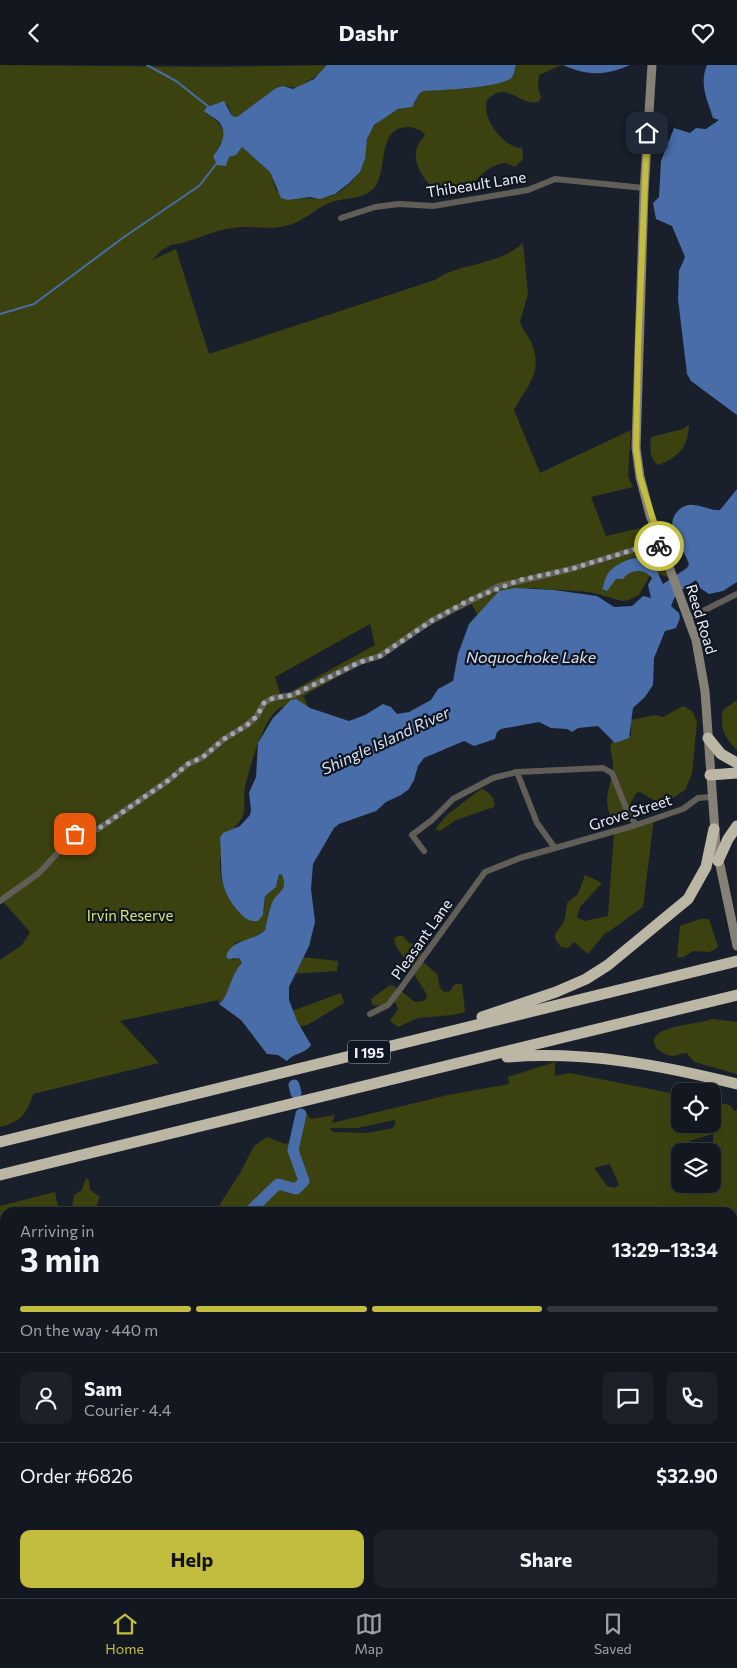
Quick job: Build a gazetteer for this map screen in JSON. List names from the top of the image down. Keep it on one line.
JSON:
{"streets":{"highway":["I 195"],"street":["Thibeault Lane","Reed Road","Grove Street","Pleasant Lane"]},"crossings":[["Thibeault Lane","Reed Road"],["Reed Road","Grove Street"],["Grove Street","Pleasant Lane"]],"water":["Noquochoke Lake","Shingle Island River"],"parks":["Irvin Reserve"],"page":{"header":"Dashr","heading":["3 min","Arriving in","13:29–13:34"],"panel":["Sam","Courier · 4.4","Order #6826","$32.90"],"bar":"On the way · 440 m","buttons":["Help","Share"],"tabs":["Home","Map","Saved"]}}
